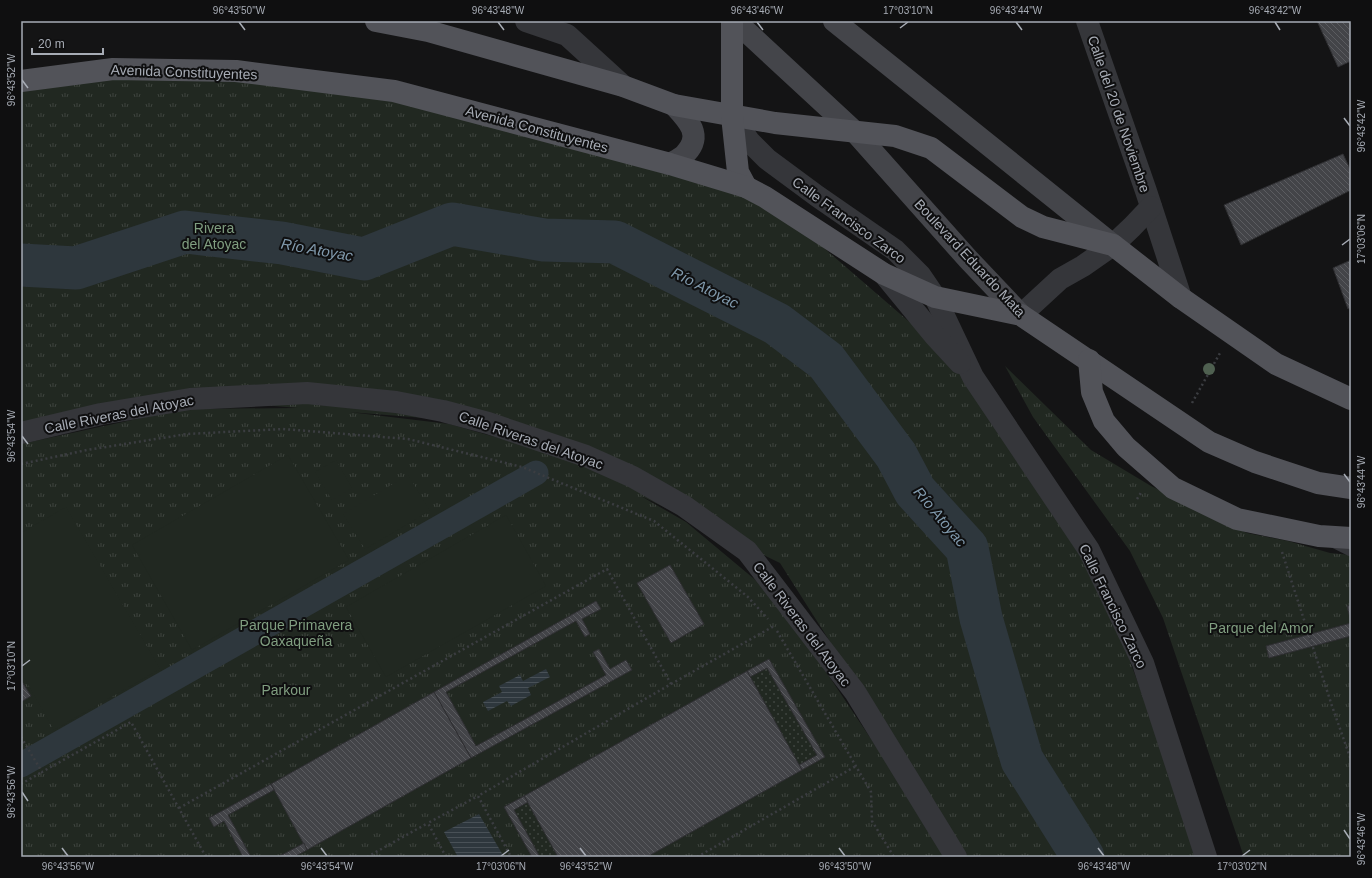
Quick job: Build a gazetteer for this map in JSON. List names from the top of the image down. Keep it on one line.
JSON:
{"streets":{"main road":["Avenida Constituyentes","Boulevard Eduardo Mata"],"street":["Calle del 20 de Noviembre","Calle Francisco Zarco","Calle Riveras del Atoyac"]},"crossings":[["Avenida Constituyentes","Calle del 20 de Noviembre"],["Avenida Constituyentes","Calle Francisco Zarco"],["Avenida Constituyentes","Boulevard Eduardo Mata"],["Calle del 20 de Noviembre","Boulevard Eduardo Mata"]],"water":["Río Atoyac"],"parks":["Rivera del Atoyac","Parque Primavera Oaxaqueña","Parque del Amor","Parkour"],"scale_bar":"20 m","coordinates":["96°43'50\"W","96°43'48\"W","96°43'46\"W","17°03'10\"N","96°43'44\"W","96°43'42\"W","96°43'52\"W","17°03'06\"N","96°43'54\"W","96°43'56\"W","17°03'02\"N"]}
